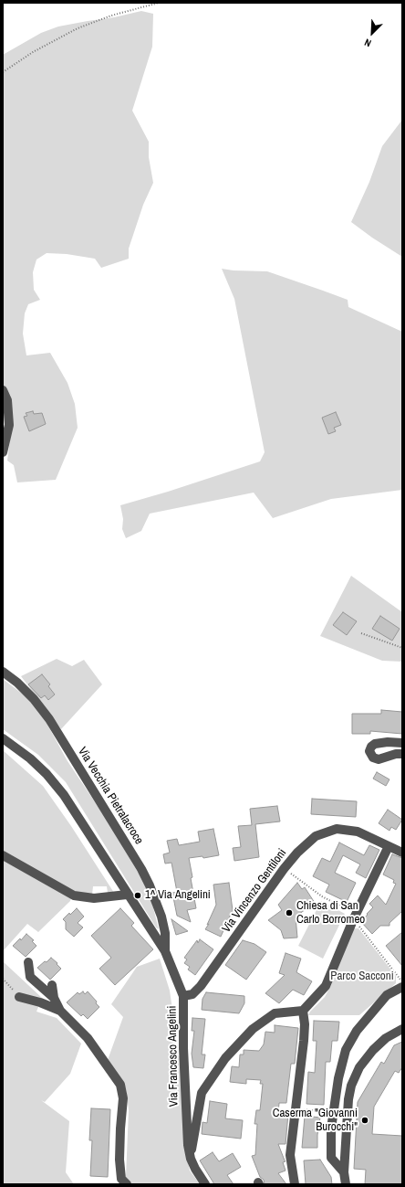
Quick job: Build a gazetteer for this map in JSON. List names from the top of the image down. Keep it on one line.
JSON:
{"streets":{"street":["Via Vecchia Pietralacroce","Via Vincenzo Gentiloni","Via Francesco Angelini"]},"crossings":[["Via Vecchia Pietralacroce","Via Francesco Angelini"],["Via Vincenzo Gentiloni","Via Francesco Angelini"]],"parks":["Parco Sacconi"],"places":["1^ Via Angelini","Chiesa di San Carlo Borromeo","Caserma \"Giovanni Burocchi\""],"north":"bottom left"}
